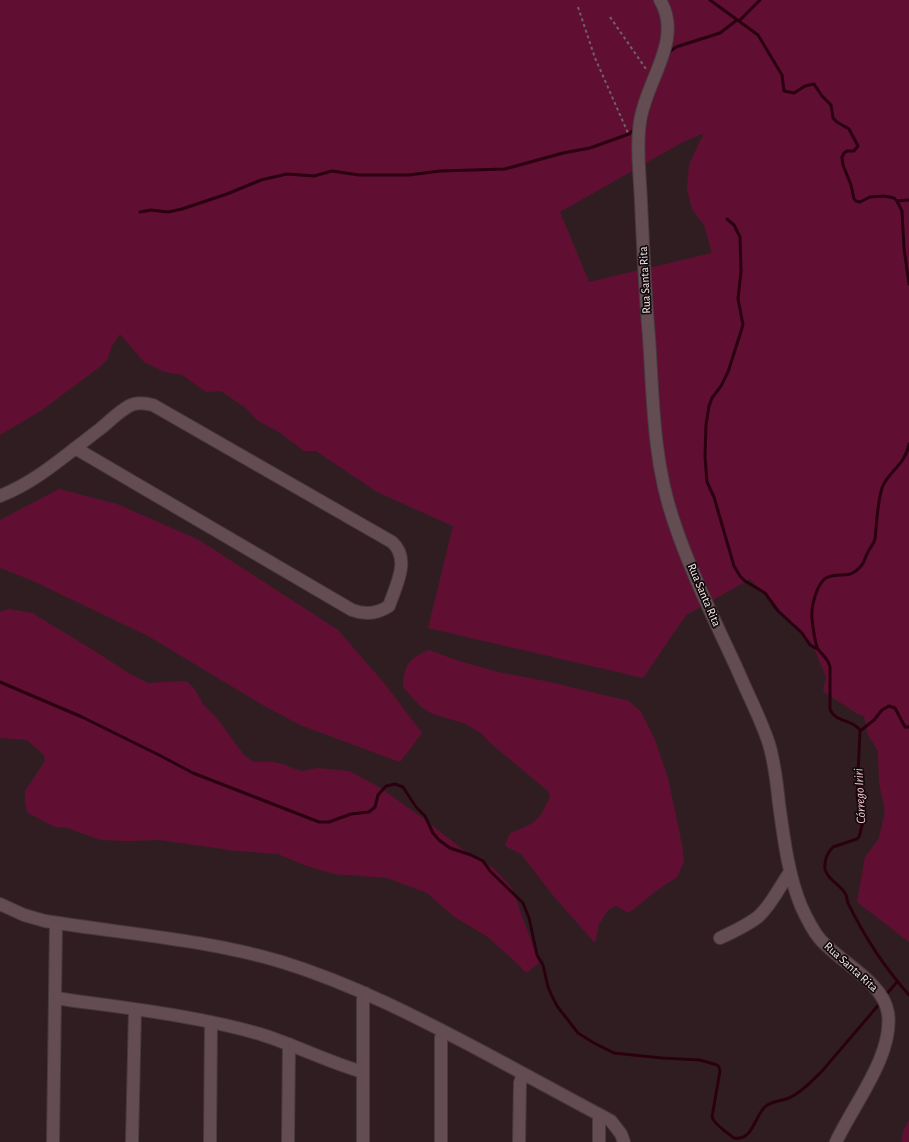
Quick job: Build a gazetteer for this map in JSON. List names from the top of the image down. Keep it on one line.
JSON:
{"streets":{"street":["Rua Santa Rita"]},"water":["Córrego Iriri"]}
